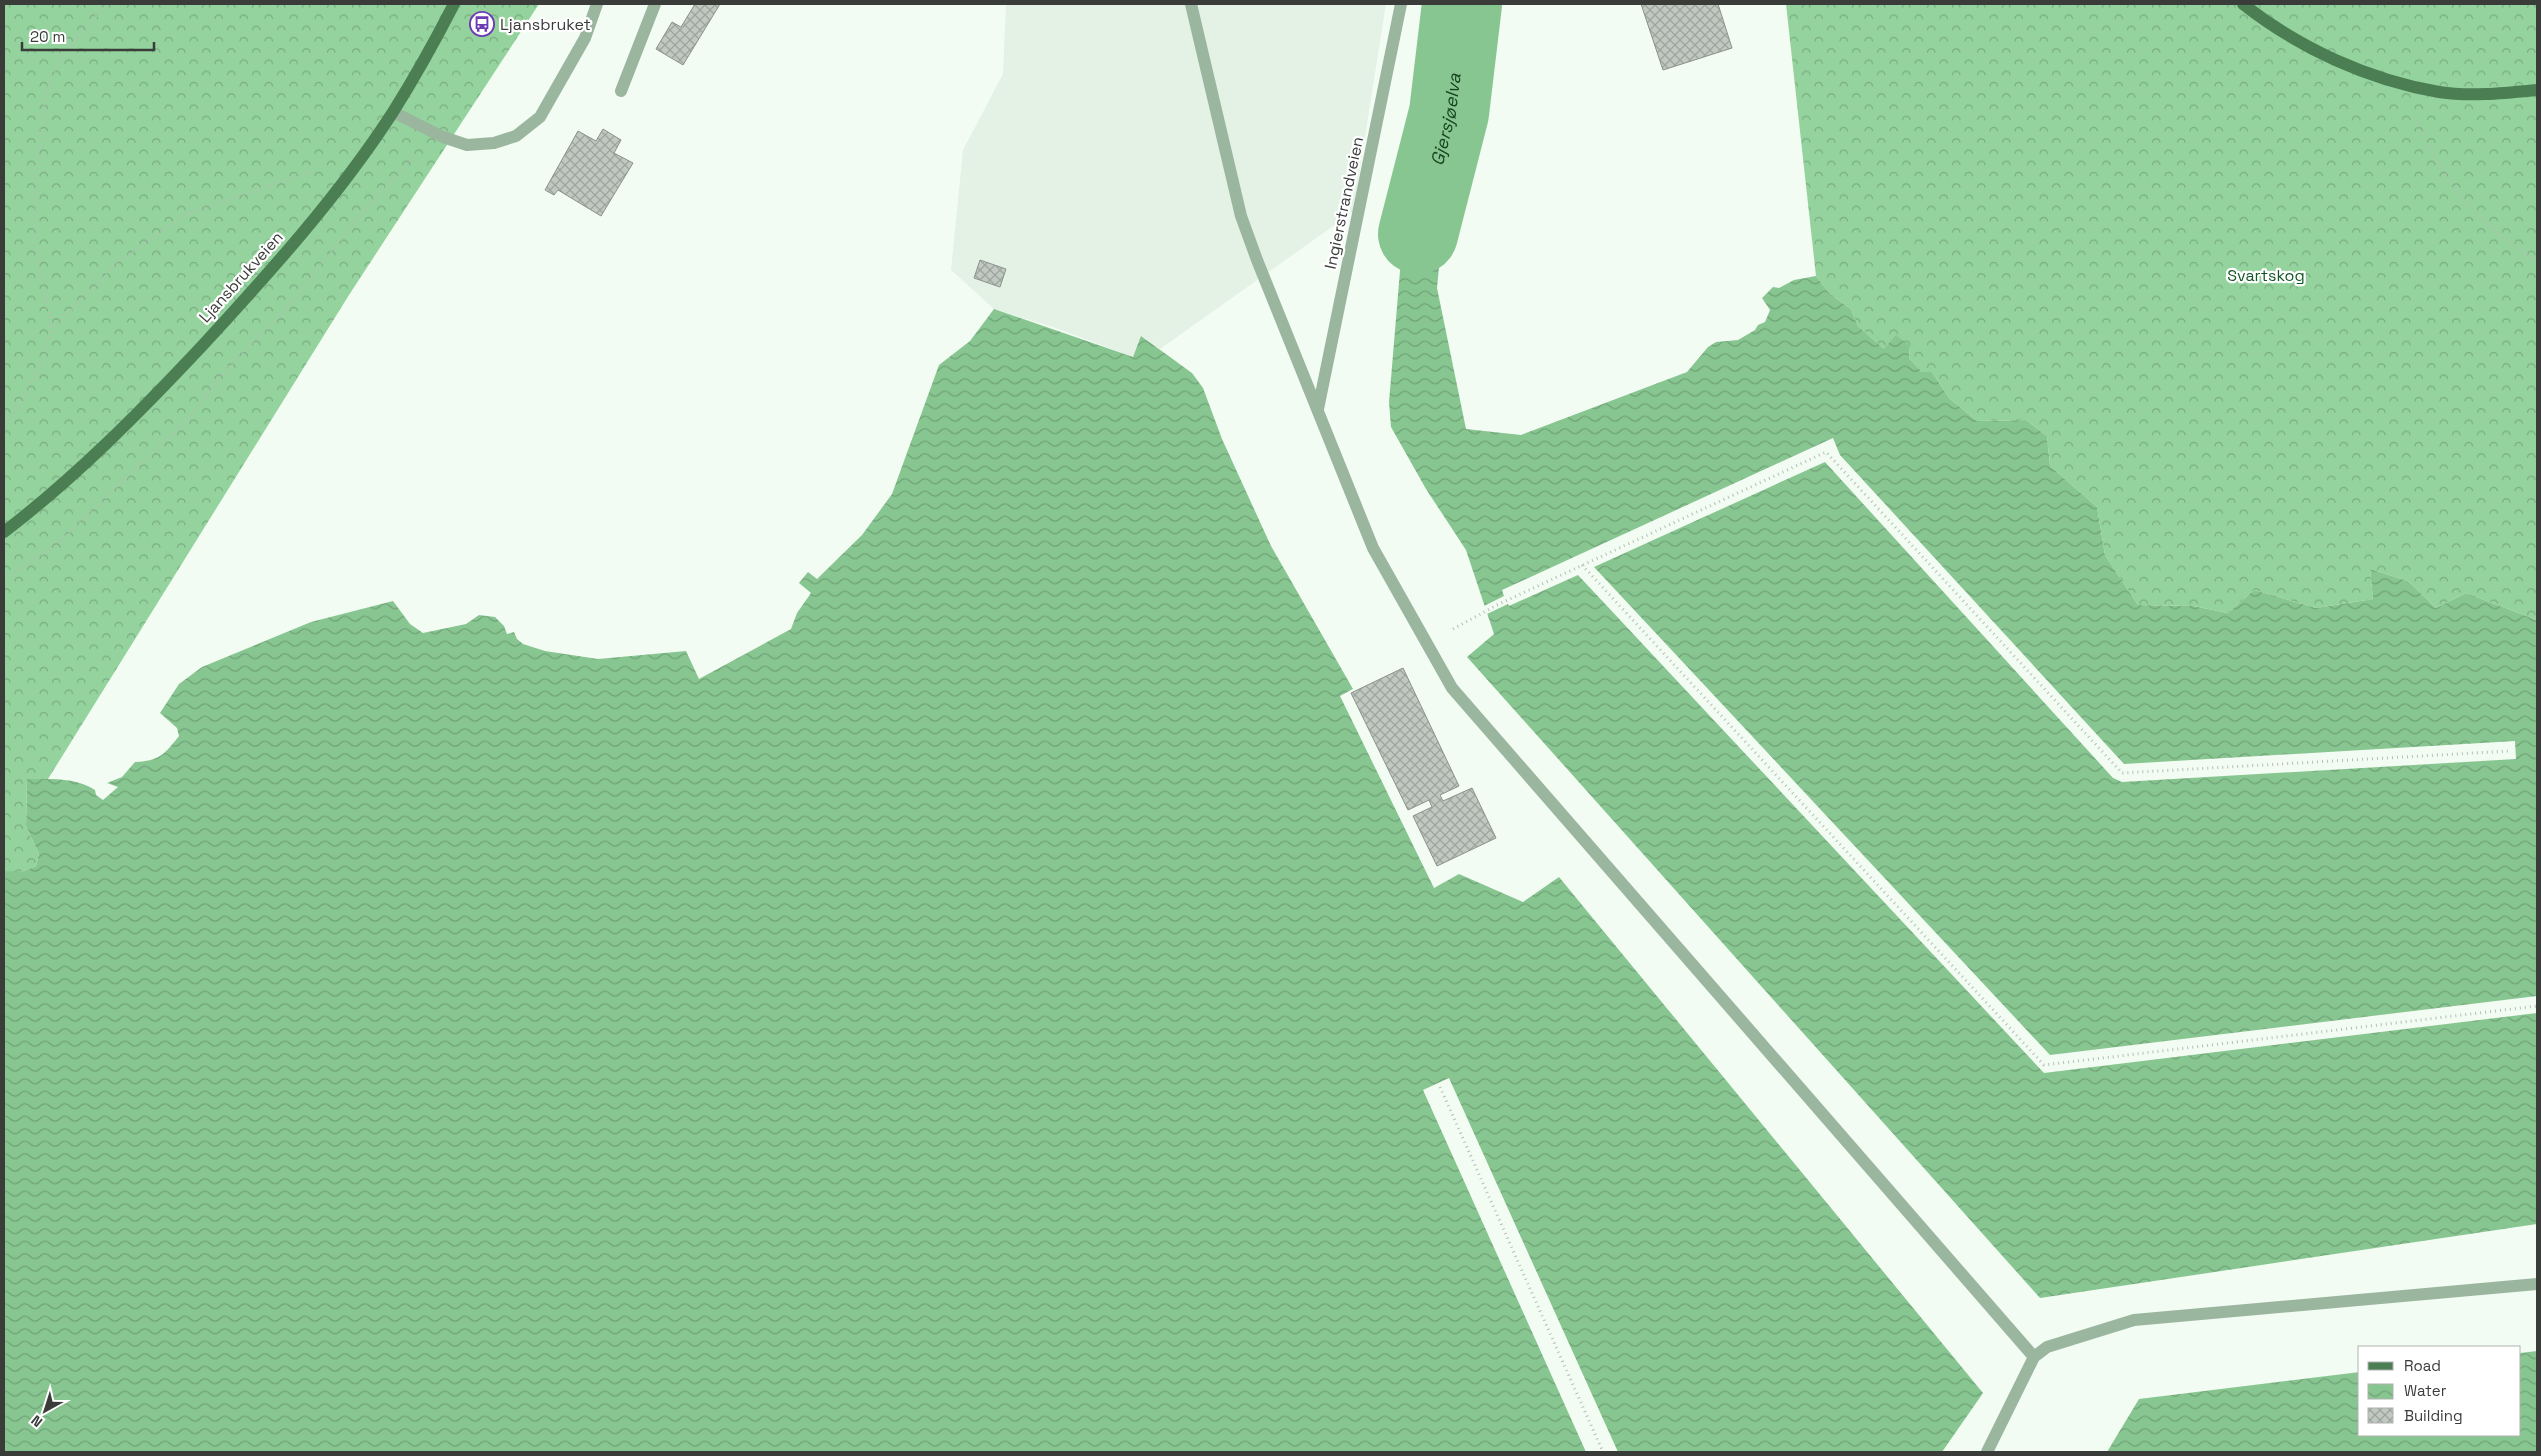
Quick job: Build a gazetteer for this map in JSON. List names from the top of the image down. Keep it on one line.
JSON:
{"streets":{"main road":["Ljansbrukveien"],"street":["Ingierstrandveien"]},"water":["Gjersjøelva"],"parks":["Svartskog"],"places":{"bus stop":["Ljansbruket"]},"legend":["Road","Water","Building"],"scale_bar":"20 m","north":"bottom left"}
